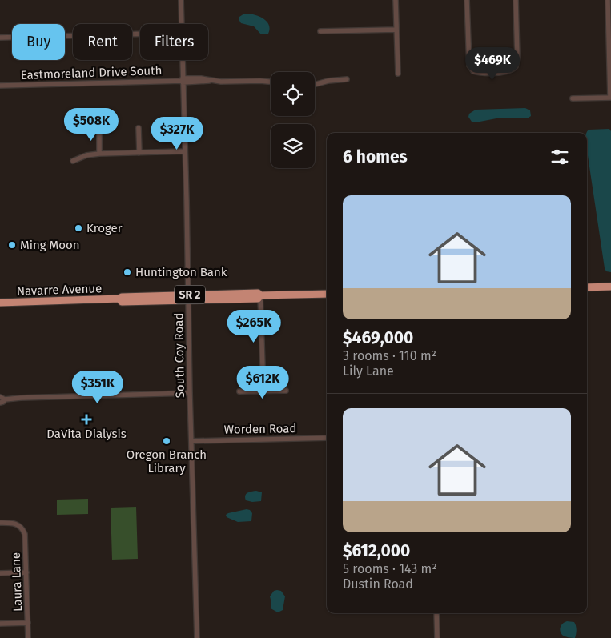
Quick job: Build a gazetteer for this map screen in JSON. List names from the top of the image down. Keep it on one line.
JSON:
{"streets":{"highway":["Navarre Avenue","SR 2"],"street":["Eastmoreland Drive South","South Coy Road","Worden Road","Laura Lane"]},"crossings":[["Eastmoreland Drive South","South Coy Road"],["Navarre Avenue","South Coy Road"],["South Coy Road","Worden Road"]],"places":{"other":["Kroger","Ming Moon","Huntington Bank","Oregon Branch Library"],"health":["DaVita Dialysis"]},"page":{"chip":["Buy","Rent","Filters"],"price":["$469K","$508K","$327K","$265K","$612K","$351K"],"heading":"6 homes","list":[{"name":"$469,000","note":"3 rooms · 110 m² · Lily Lane"},{"name":"$612,000","note":"5 rooms · 143 m² · Dustin Road"}]}}
